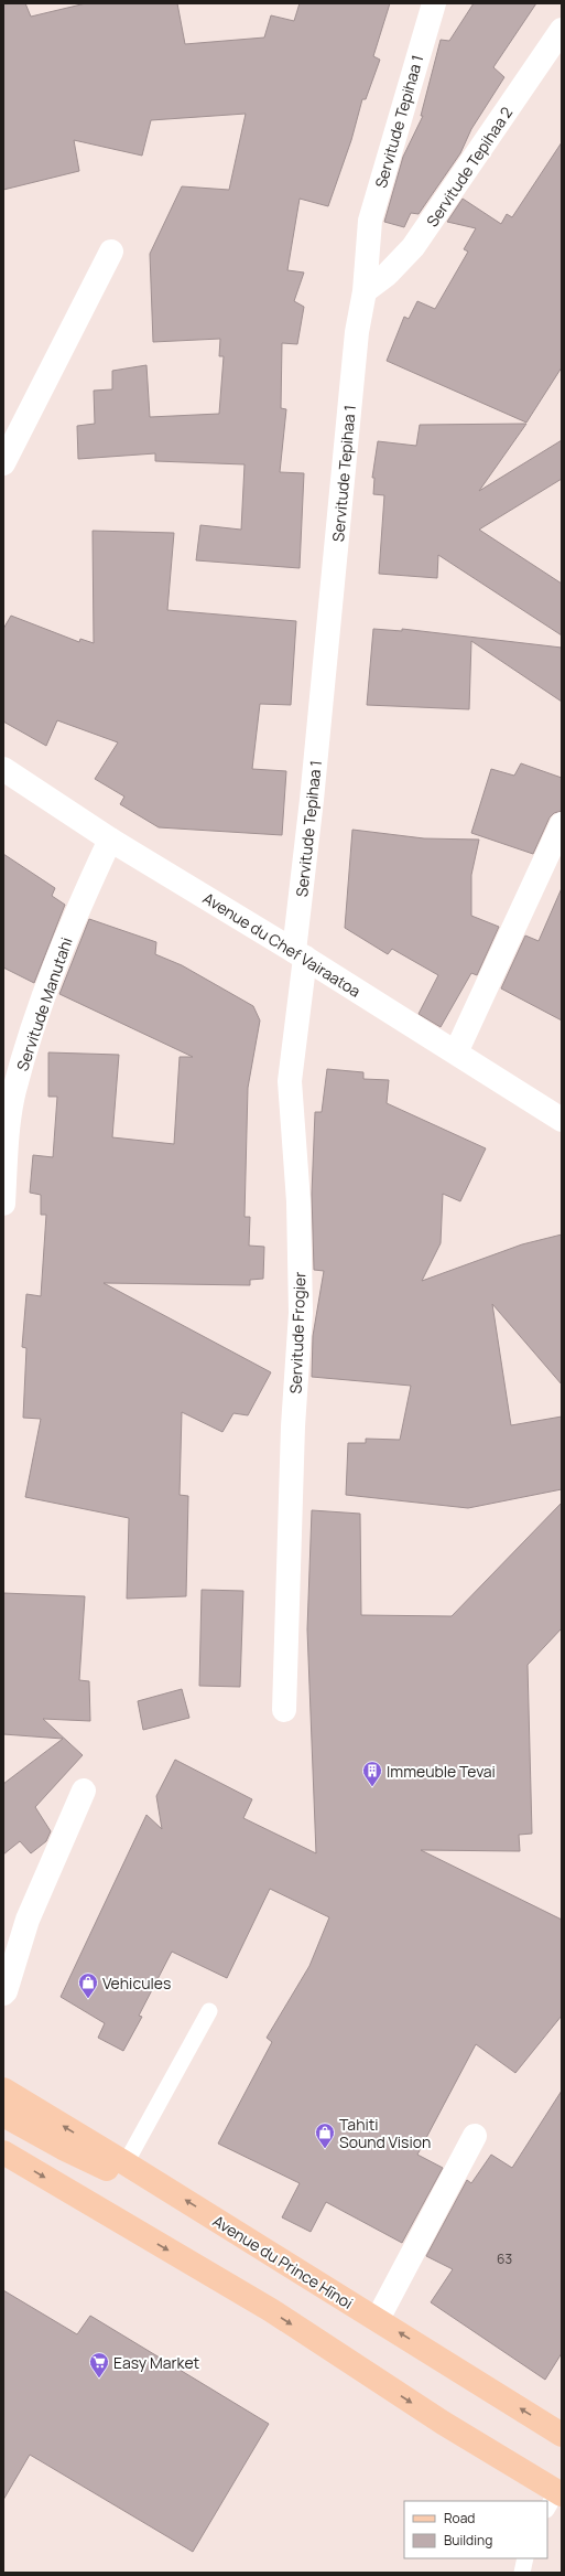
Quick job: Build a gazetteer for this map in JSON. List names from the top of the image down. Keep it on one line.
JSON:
{"streets":{"main road":["Avenue du Prince Hīnoi"],"street":["Servitude Tepihaa 1","Servitude Tepihaa 2","Avenue du Chef Vairaatoa","Servitude Manutahi","Servitude Frogier"]},"crossings":[["Servitude Tepihaa 1","Servitude Tepihaa 2"],["Servitude Tepihaa 1","Avenue du Chef Vairaatoa"],["Servitude Tepihaa 1","Servitude Frogier"],["Avenue du Chef Vairaatoa","Servitude Manutahi"],["Avenue du Chef Vairaatoa","Servitude Frogier"]],"places":{"building":["Immeuble Tevai"],"shop":["Vehicules","Tahiti Sound Vision"],"supermarket":["Easy Market"]},"house_numbers":["63"],"legend":["Road","Building"]}
